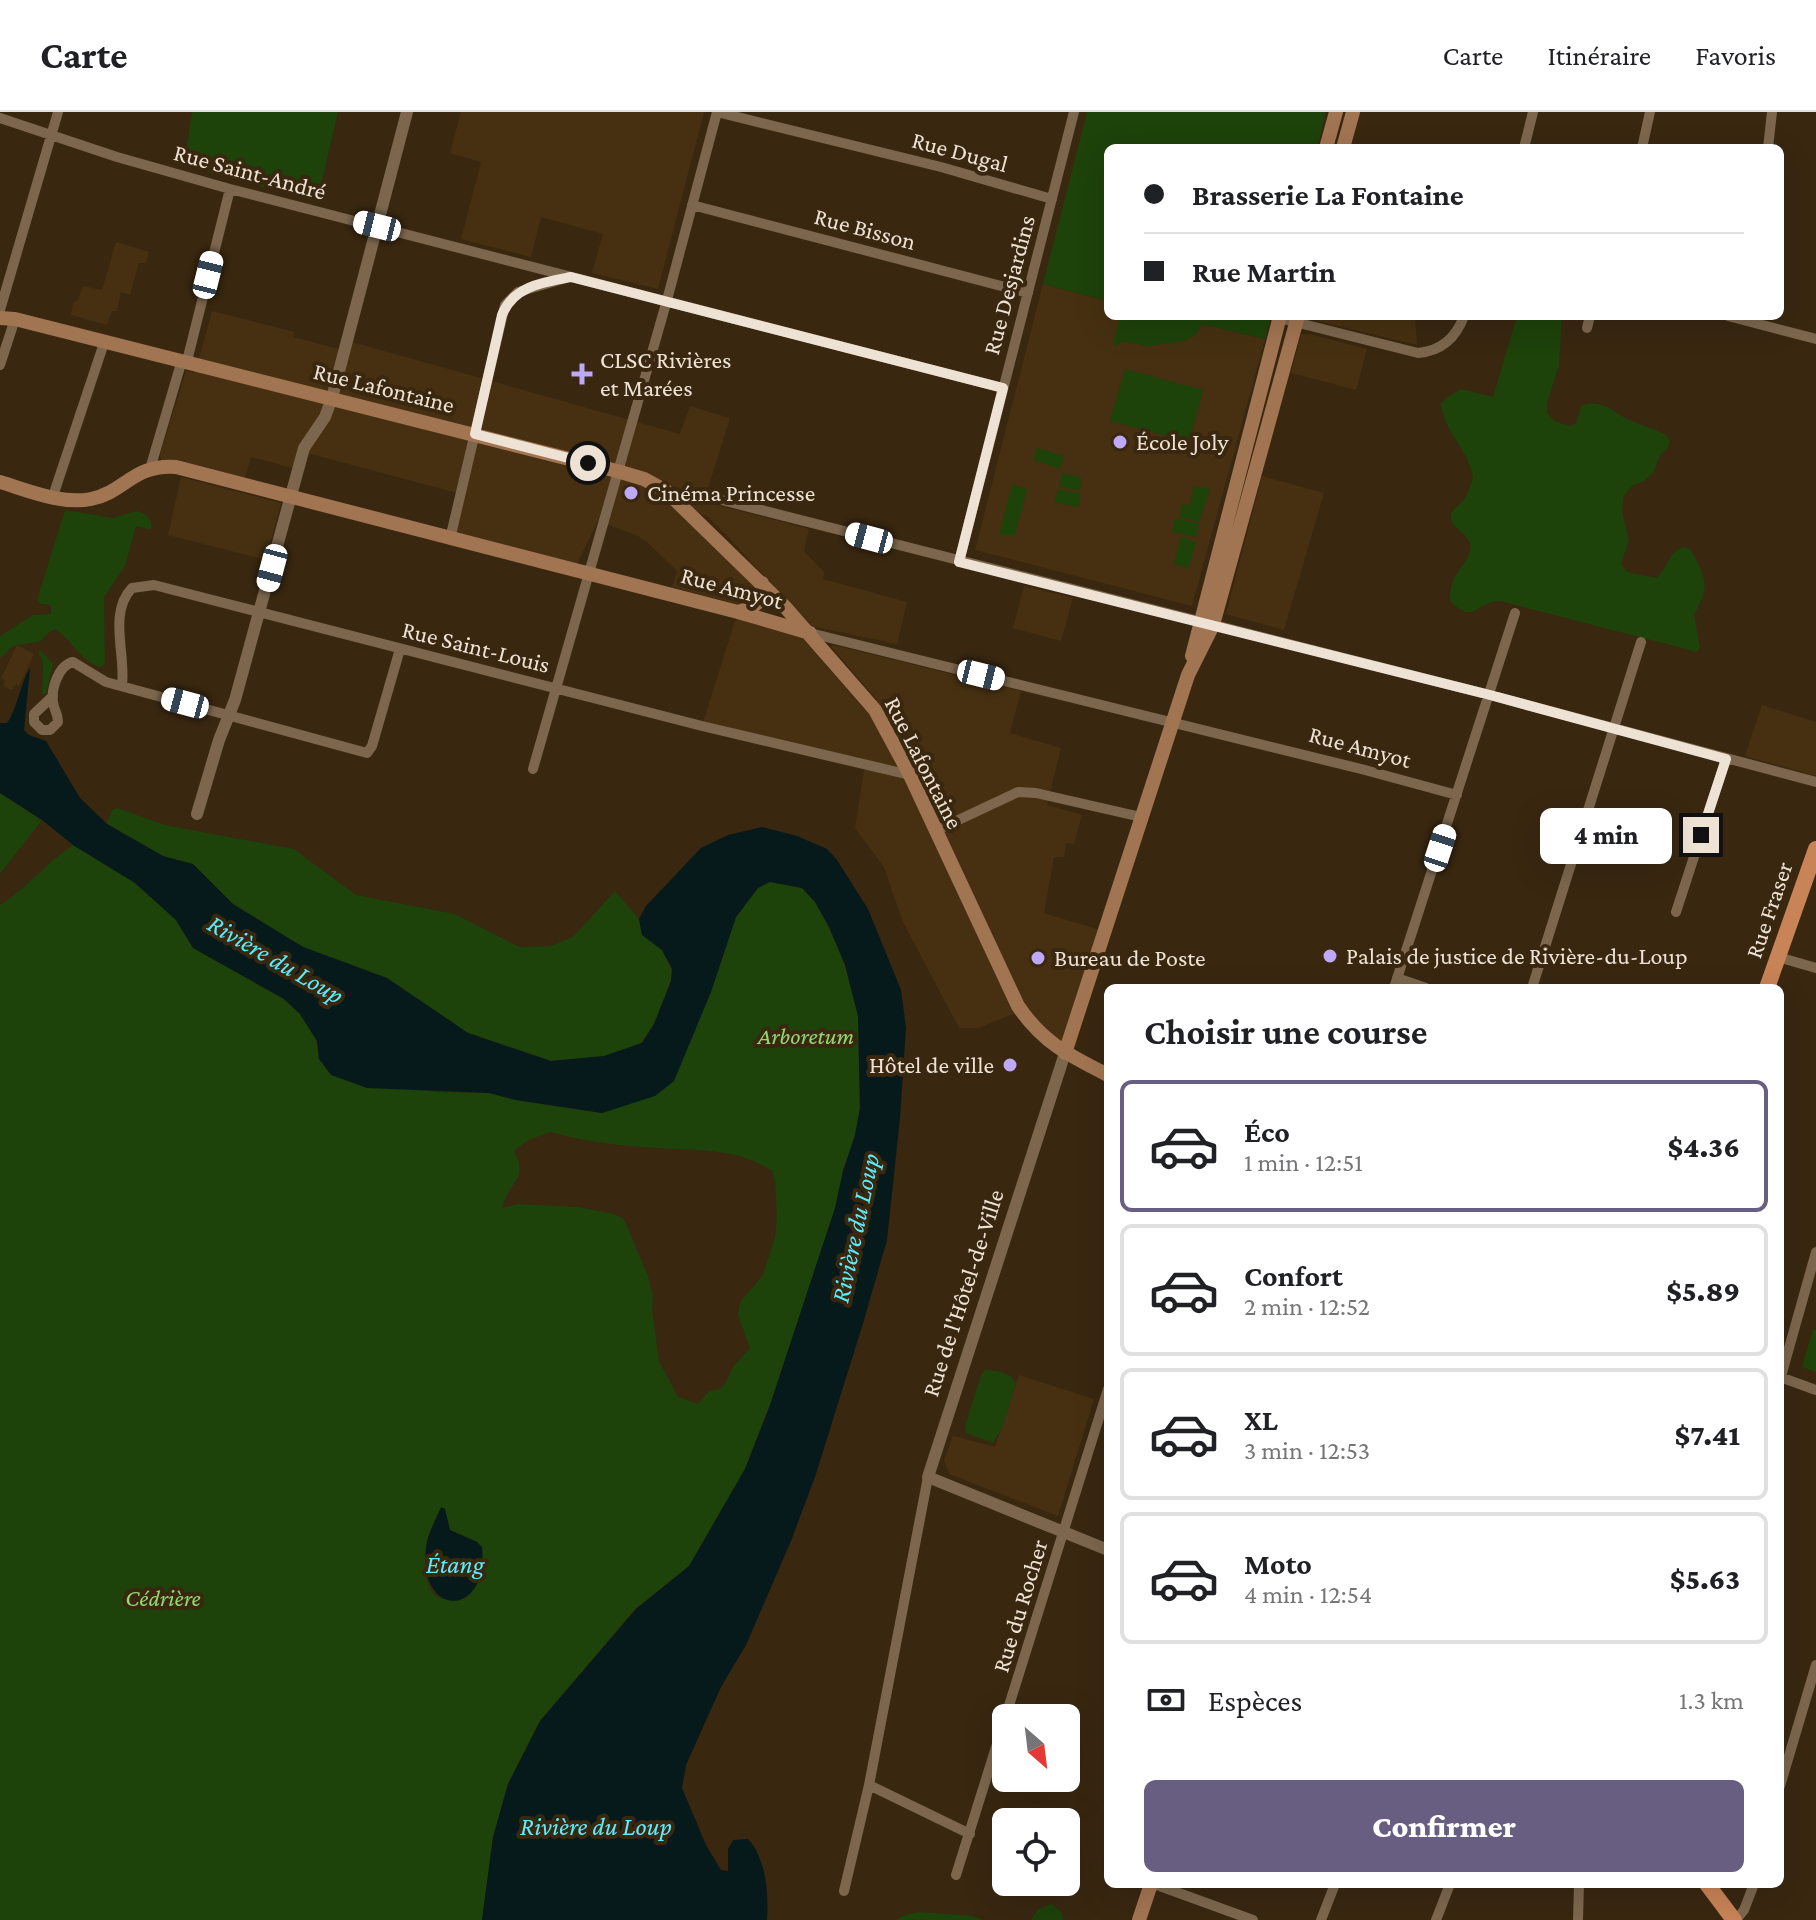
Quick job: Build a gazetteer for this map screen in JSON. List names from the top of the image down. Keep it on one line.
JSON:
{"streets":{"main road":["Rue Lafontaine","Rue Amyot","Rue Fraser","Rue de l'Hôtel-de-Ville"],"street":["Rue Dugal","Rue Saint-André","Rue Bisson","Rue Desjardins","Rue Saint-Louis","Rue du Rocher"]},"crossings":[["Rue Dugal","Rue Desjardins"],["Rue Saint-André","Rue Desjardins"],["Rue Bisson","Rue Desjardins"],["Rue Lafontaine","Rue Amyot"],["Rue Lafontaine","Rue Saint-Louis"],["Rue Lafontaine","Rue de l'Hôtel-de-Ville"],["Rue Amyot","Rue de l'Hôtel-de-Ville"]],"water":["Rivière du Loup","Étang"],"parks":["Arboretum","Cédrière"],"places":{"health":["CLSC Rivières et Marées"],"other":["École Joly","Cinéma Princesse","Palais de justice de Rivière-du-Loup","Bureau de Poste","Hôtel de ville"]},"north":"bottom right","page":{"header":"Carte","nav":["Carte","Itinéraire","Favoris"],"banner":["Brasserie La Fontaine","Rue Martin"],"bubble":"4 min","heading":"Choisir une course","list":[{"name":"Éco","note":"1 min · 12:51","value":"$4.36"},{"name":"Confort","note":"2 min · 12:52","value":"$5.89"},{"name":"XL","note":"3 min · 12:53","value":"$7.41"},{"name":"Moto","note":"4 min · 12:54","value":"$5.63"}],"pay":["Espèces","1.3 km"],"buttons":"Confirmer"}}
